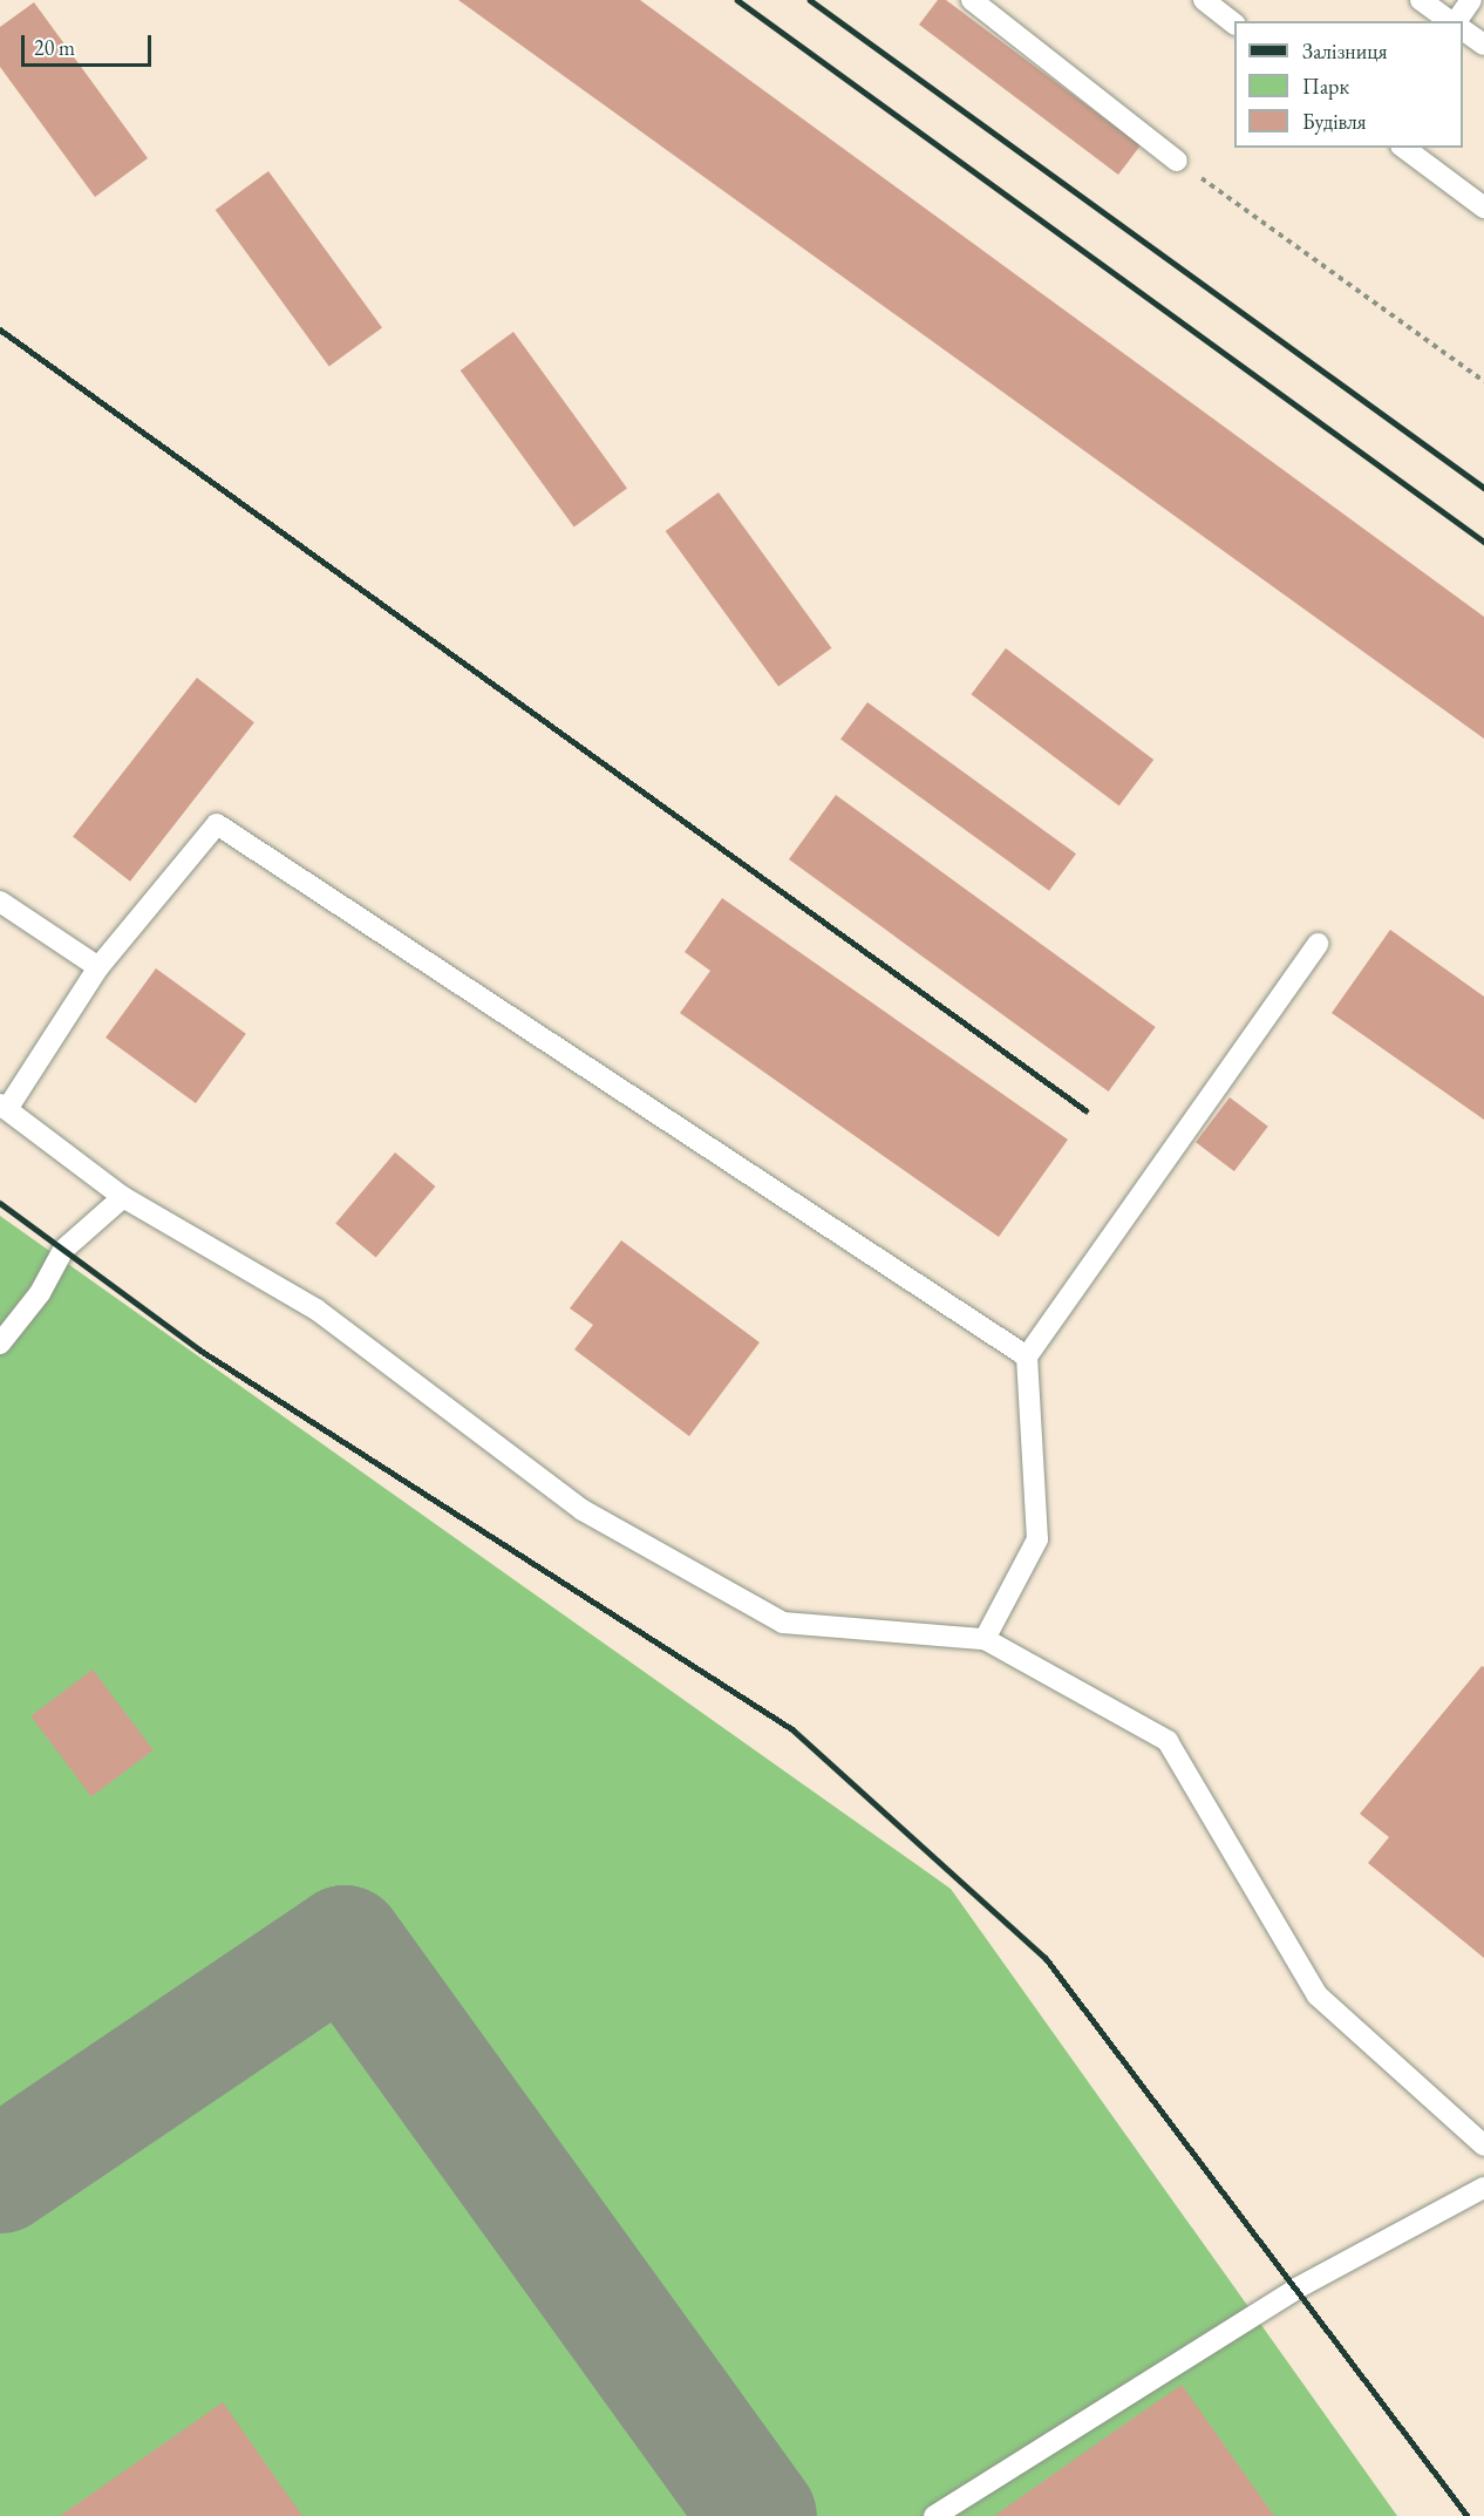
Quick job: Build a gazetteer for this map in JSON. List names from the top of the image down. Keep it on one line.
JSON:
{"legend":["Залізниця","Парк","Будівля"],"scale_bar":"20 m"}
